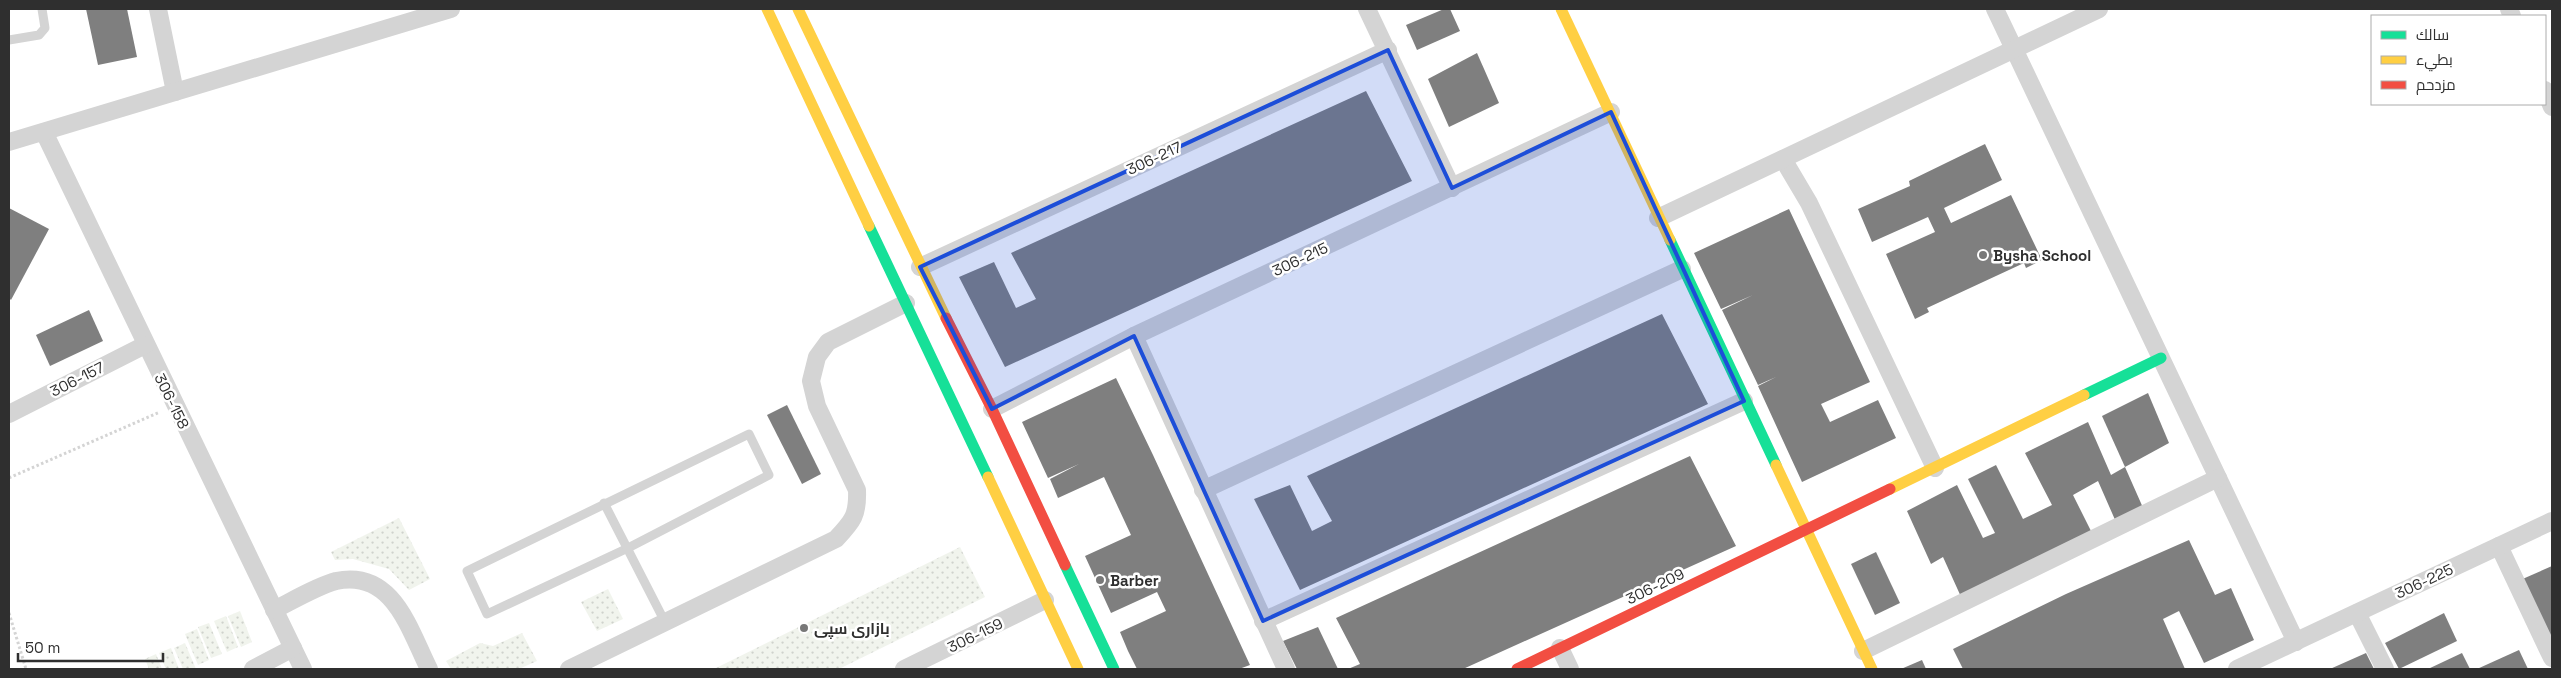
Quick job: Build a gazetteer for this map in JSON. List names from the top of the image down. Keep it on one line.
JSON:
{"streets":{"street":["306-217","306-215","306-157","306-158","306-225","306-209","306-159"]},"crossings":[["306-157","306-158"]],"places":["Bysha School","Barber","بازاری سپی"],"legend":["سالك","بطيء","مزدحم"],"scale_bar":"50 m"}
